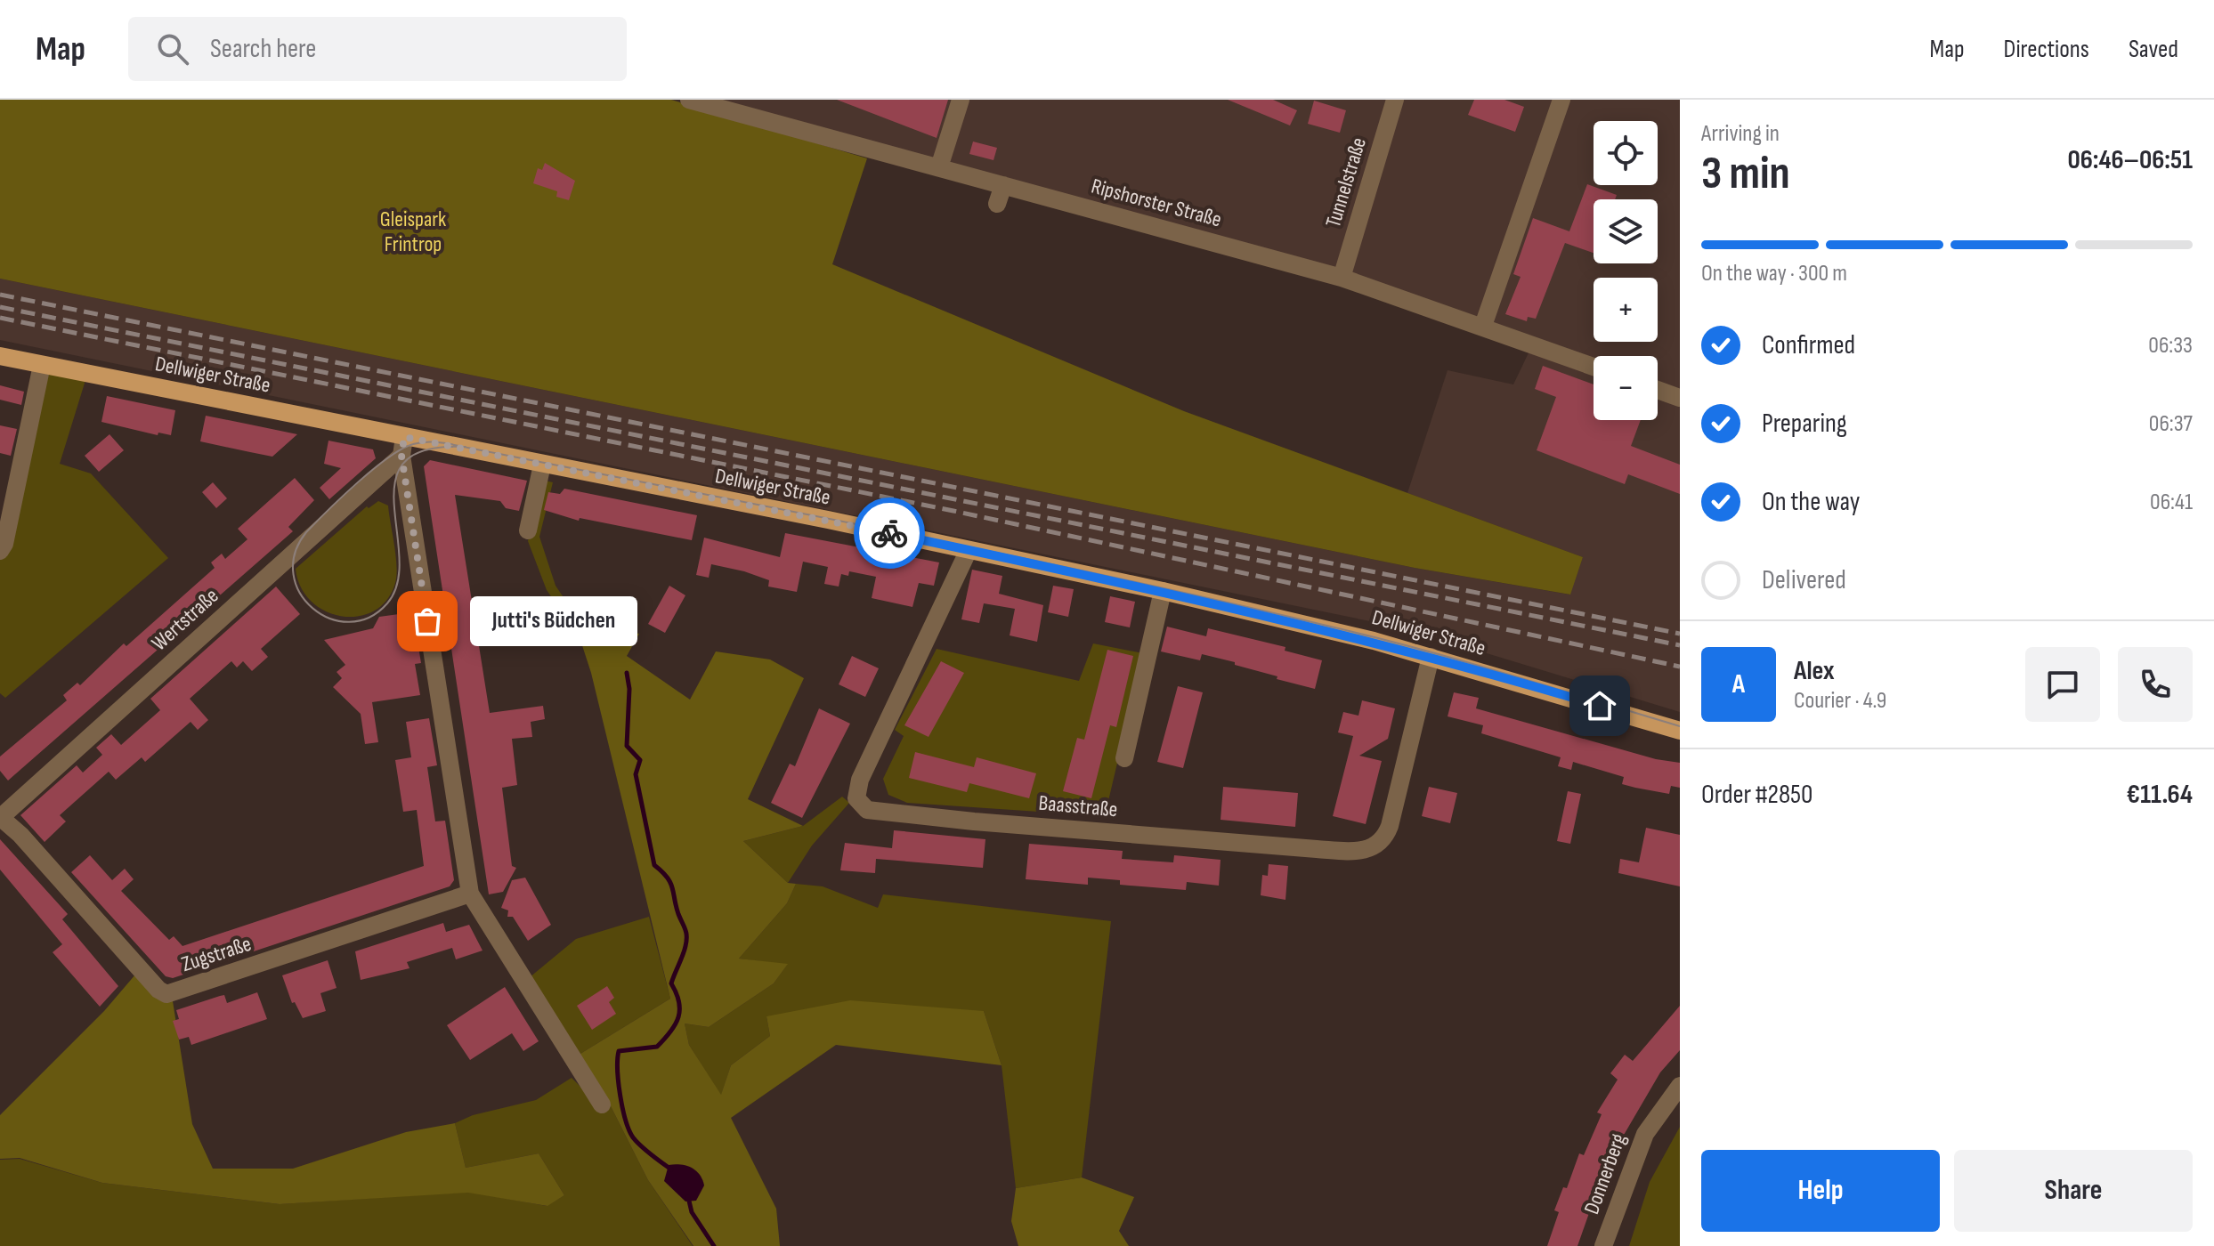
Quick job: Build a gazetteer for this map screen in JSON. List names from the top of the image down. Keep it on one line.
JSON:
{"streets":{"main road":["Dellwiger Straße"],"street":["Tunnelstraße","Ripshorster Straße","Wertstraße","Baasstraße","Zugstraße","Donnerberg"]},"crossings":[["Tunnelstraße","Ripshorster Straße"],["Dellwiger Straße","Wertstraße"],["Dellwiger Straße","Baasstraße"],["Wertstraße","Zugstraße"]],"parks":["Gleispark Frintrop"],"places":["Jutti's Büdchen"],"page":{"header":"Map","search":"Search here","nav":["Map","Directions","Saved"],"heading":["3 min","Arriving in","06:46–06:51"],"panel":["Alex","Courier · 4.9","Order #2850","€11.64"],"map_buttons":["+","−"],"bar":"On the way · 300 m","list":[["Confirmed","06:33"],["Preparing","06:37"],["On the way","06:41"],"Delivered"],"bubble":"Jutti's Büdchen","round":"A","buttons":["Help","Share"]}}
